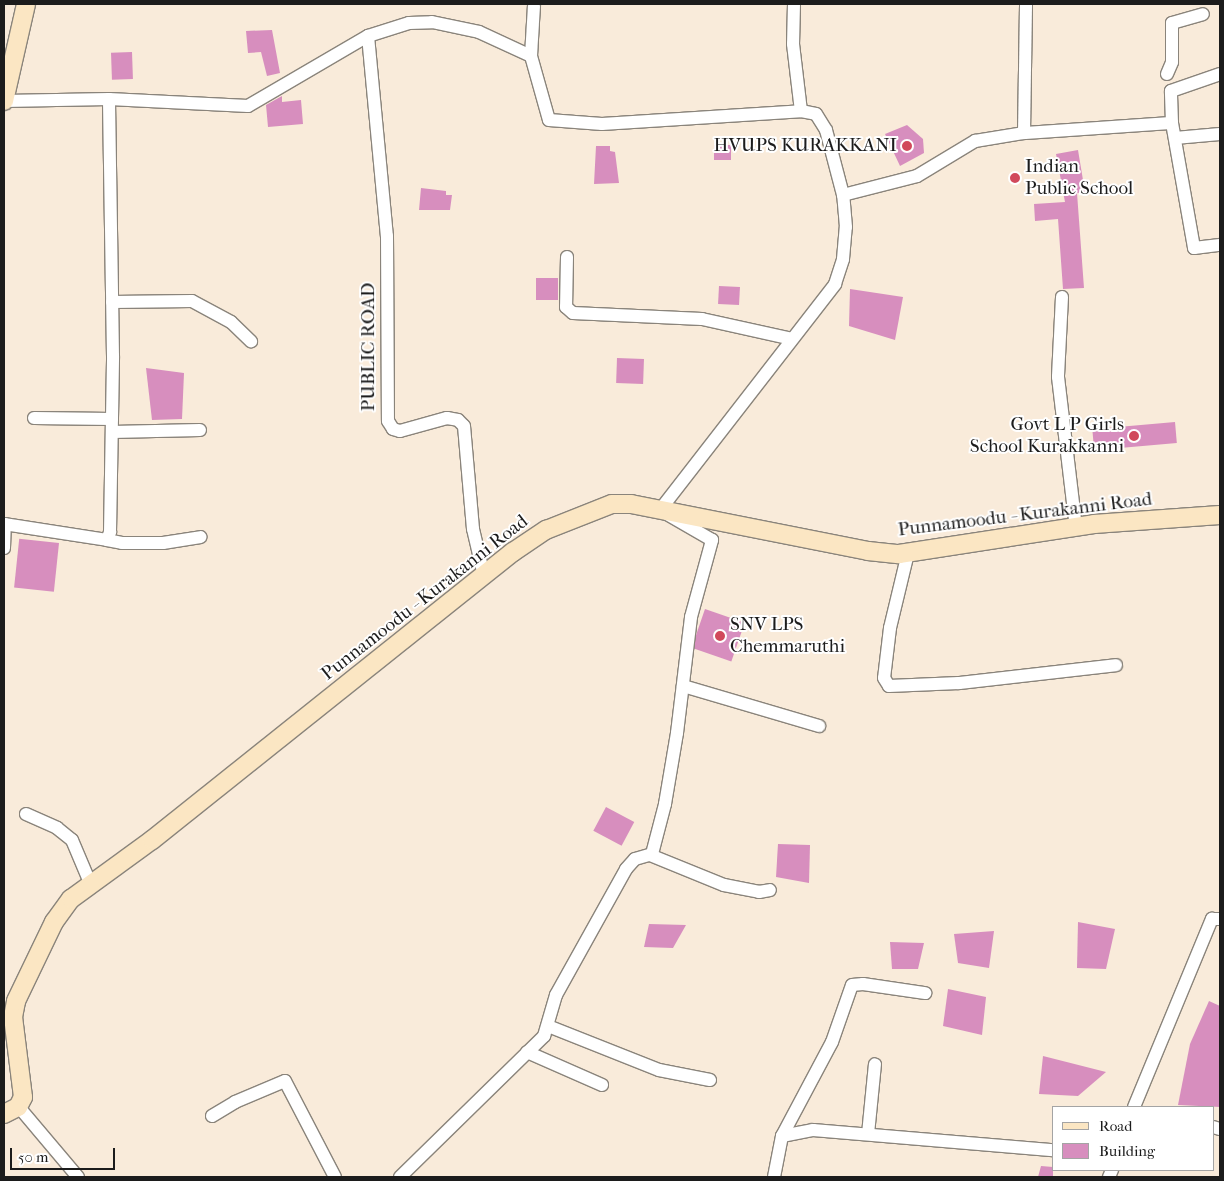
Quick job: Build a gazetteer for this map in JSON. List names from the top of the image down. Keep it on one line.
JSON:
{"streets":{"main road":["Punnamoodu - Kurakanni Road"],"street":["PUBLIC ROAD"]},"crossings":[["PUBLIC ROAD","Punnamoodu - Kurakanni Road"]],"places":["HVUPS KURAKKANI","Indian Public School","Govt L P Girls School Kurakkanni","SNV LPS Chemmaruthi"],"legend":["Road","Building"],"scale_bar":"50 m"}
